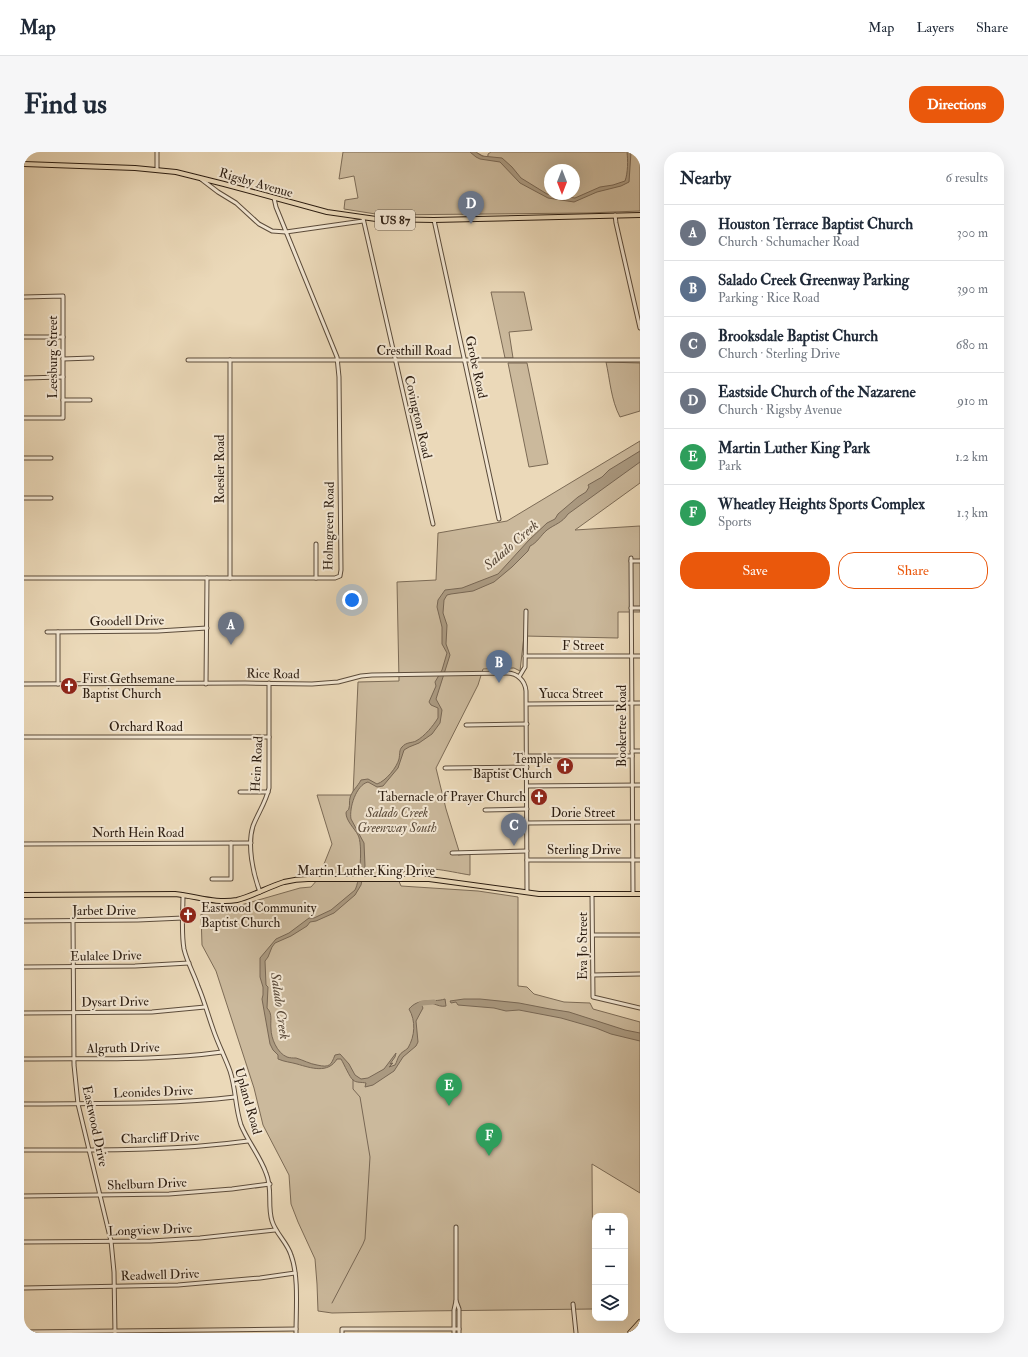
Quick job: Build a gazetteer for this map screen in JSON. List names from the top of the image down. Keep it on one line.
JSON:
{"streets":{"main road":["Rigsby Avenue","US 87","Martin Luther King Drive"],"street":["Cresthill Road","Leesburg Street","Grobe Road","Covington Road","Roesler Road","Holmgreen Road","Goodell Drive","F Street","Rice Road","Yucca Street","Bookertee Road","Orchard Road","Hein Road","Dorie Street","North Hein Road","Sterling Drive","Jarbet Drive","Eva Jo Street","Eulalee Drive","Dysart Drive","Algruth Drive","Leonides Drive","Upland Road","Eastwood Drive","Charcliff Drive","Shelburn Drive","Longview Drive","Readwell Drive"]},"crossings":[["Rigsby Avenue","Grobe Road"],["Rigsby Avenue","Covington Road"],["Rigsby Avenue","Holmgreen Road"],["Cresthill Road","Grobe Road"],["Cresthill Road","Covington Road"],["Cresthill Road","Roesler Road"],["Cresthill Road","Holmgreen Road"],["Roesler Road","Holmgreen Road"],["F Street","Bookertee Road"],["Rice Road","Hein Road"],["Yucca Street","Bookertee Road"],["Bookertee Road","Dorie Street"],["Bookertee Road","Sterling Drive"],["Bookertee Road","Martin Luther King Drive"],["Orchard Road","Hein Road"],["Hein Road","North Hein Road"],["Hein Road","Martin Luther King Drive"],["Martin Luther King Drive","Eva Jo Street"],["Martin Luther King Drive","Upland Road"],["Jarbet Drive","Upland Road"],["Jarbet Drive","Eastwood Drive"],["Eulalee Drive","Upland Road"],["Eulalee Drive","Eastwood Drive"],["Dysart Drive","Upland Road"],["Dysart Drive","Eastwood Drive"],["Algruth Drive","Upland Road"],["Algruth Drive","Eastwood Drive"],["Leonides Drive","Upland Road"],["Leonides Drive","Eastwood Drive"],["Upland Road","Charcliff Drive"],["Upland Road","Shelburn Drive"],["Upland Road","Longview Drive"],["Upland Road","Readwell Drive"],["Eastwood Drive","Charcliff Drive"],["Eastwood Drive","Shelburn Drive"],["Eastwood Drive","Longview Drive"],["Eastwood Drive","Readwell Drive"]],"water":["Salado Creek"],"parks":["Salado Creek Greenway South"],"places":{"church":["First Gethsemane Baptist Church","Temple Baptist Church","Tabernacle of Prayer Church","Eastwood Community Baptist Church"]},"north":"bottom","page":{"header":"Map","nav":["Map","Layers","Share"],"buttons":["Directions",["Save","Share"]],"title":"Find us","heading":["Nearby","6 results"],"pins":["D","A","B","C","E","F"],"list":[{"mark":"A","name":"Houston Terrace Baptist Church","note":"Church · Schumacher Road","value":"300 m"},{"mark":"B","name":"Salado Creek Greenway Parking","note":"Parking · Rice Road","value":"390 m"},{"mark":"C","name":"Brooksdale Baptist Church","note":"Church · Sterling Drive","value":"680 m"},{"mark":"D","name":"Eastside Church of the Nazarene","note":"Church · Rigsby Avenue","value":"910 m"},{"mark":"E","name":"Martin Luther King Park","note":"Park","value":"1.2 km"},{"mark":"F","name":"Wheatley Heights Sports Complex","note":"Sports","value":"1.3 km"}],"map_buttons":["+","−"]}}
